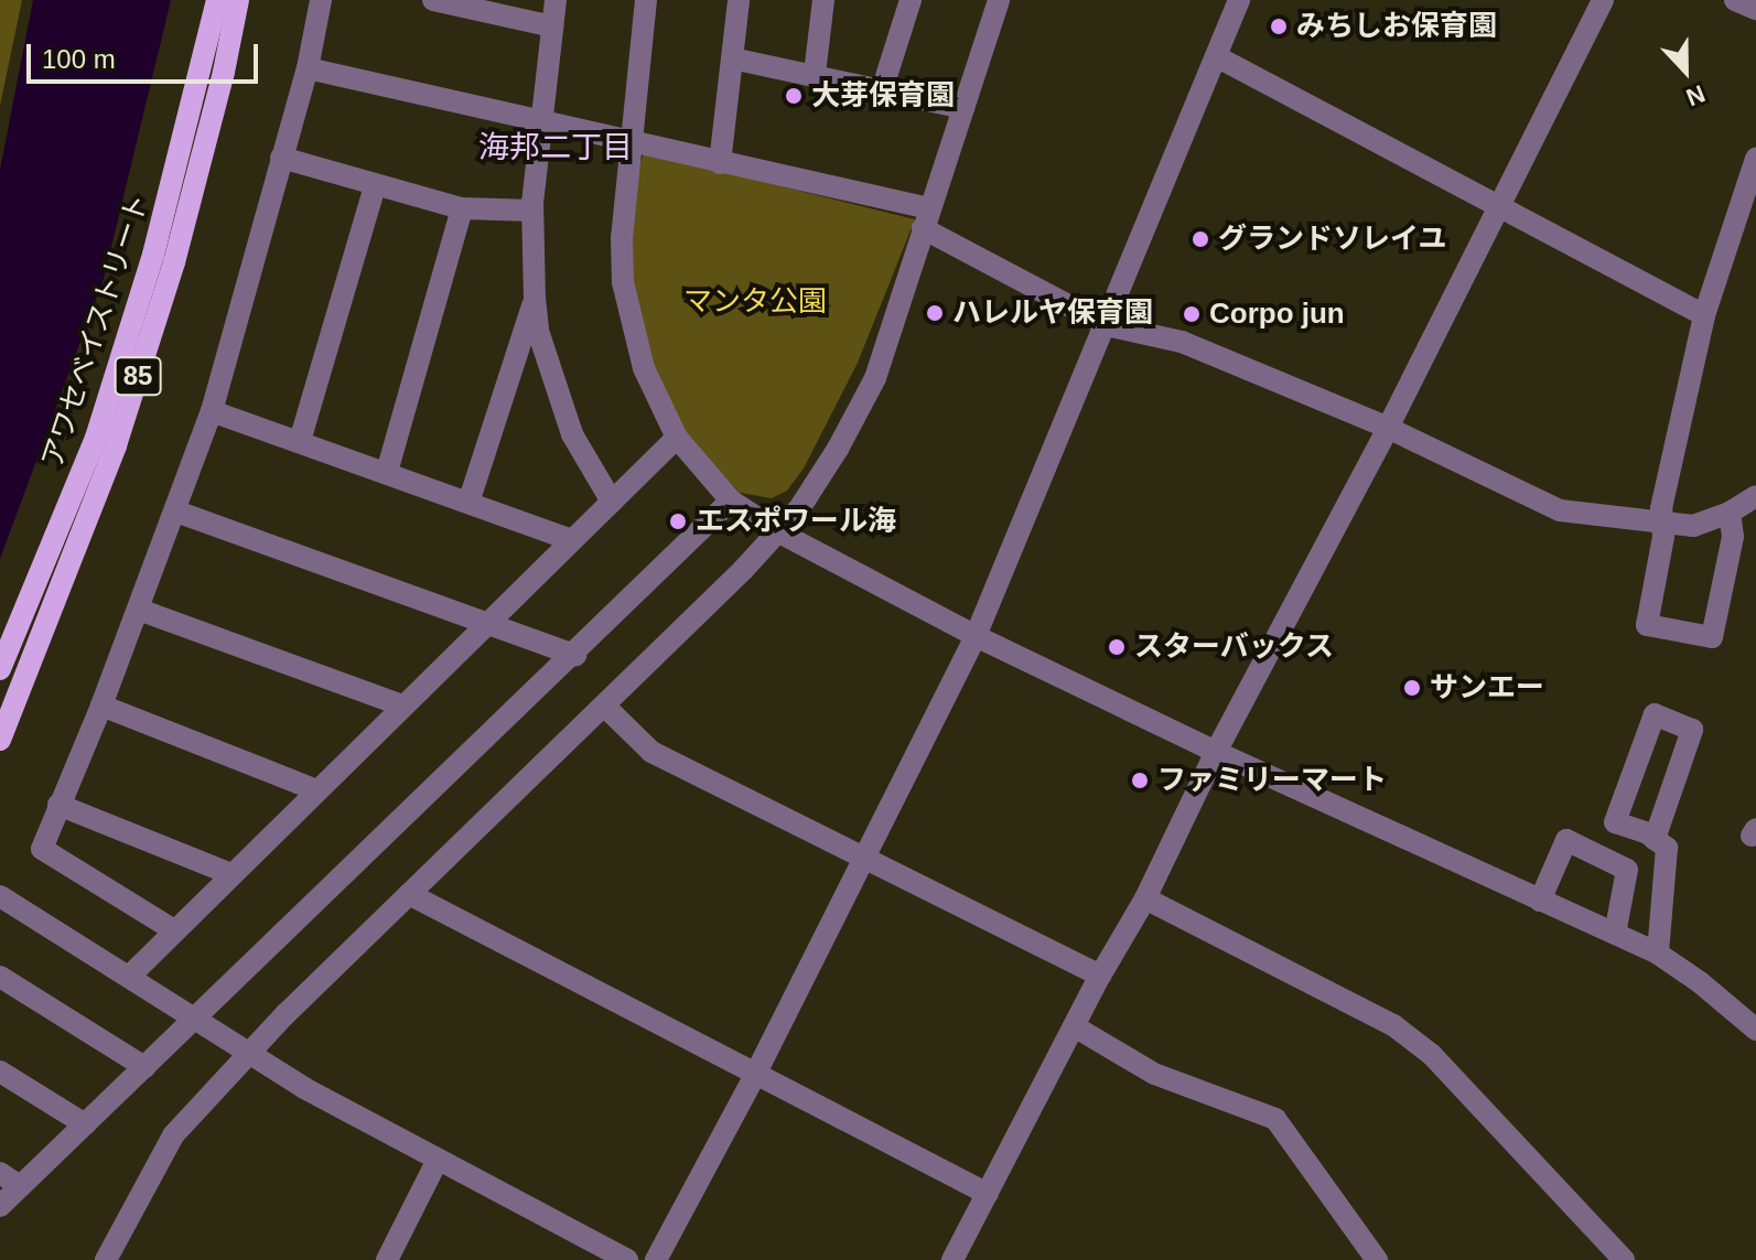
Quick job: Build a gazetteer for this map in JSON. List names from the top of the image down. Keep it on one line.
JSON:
{"streets":{"main road":["アワセベイストリート","85"]},"districts":["海邦二丁目"],"parks":["マンタ公園"],"places":["みちしお保育園","大芽保育園","グランドソレイユ","ハレルヤ保育園","Corpo jun","エスポワール海","スターバックス","サンエー","ファミリーマート"],"scale_bar":"100 m","north":"bottom"}
